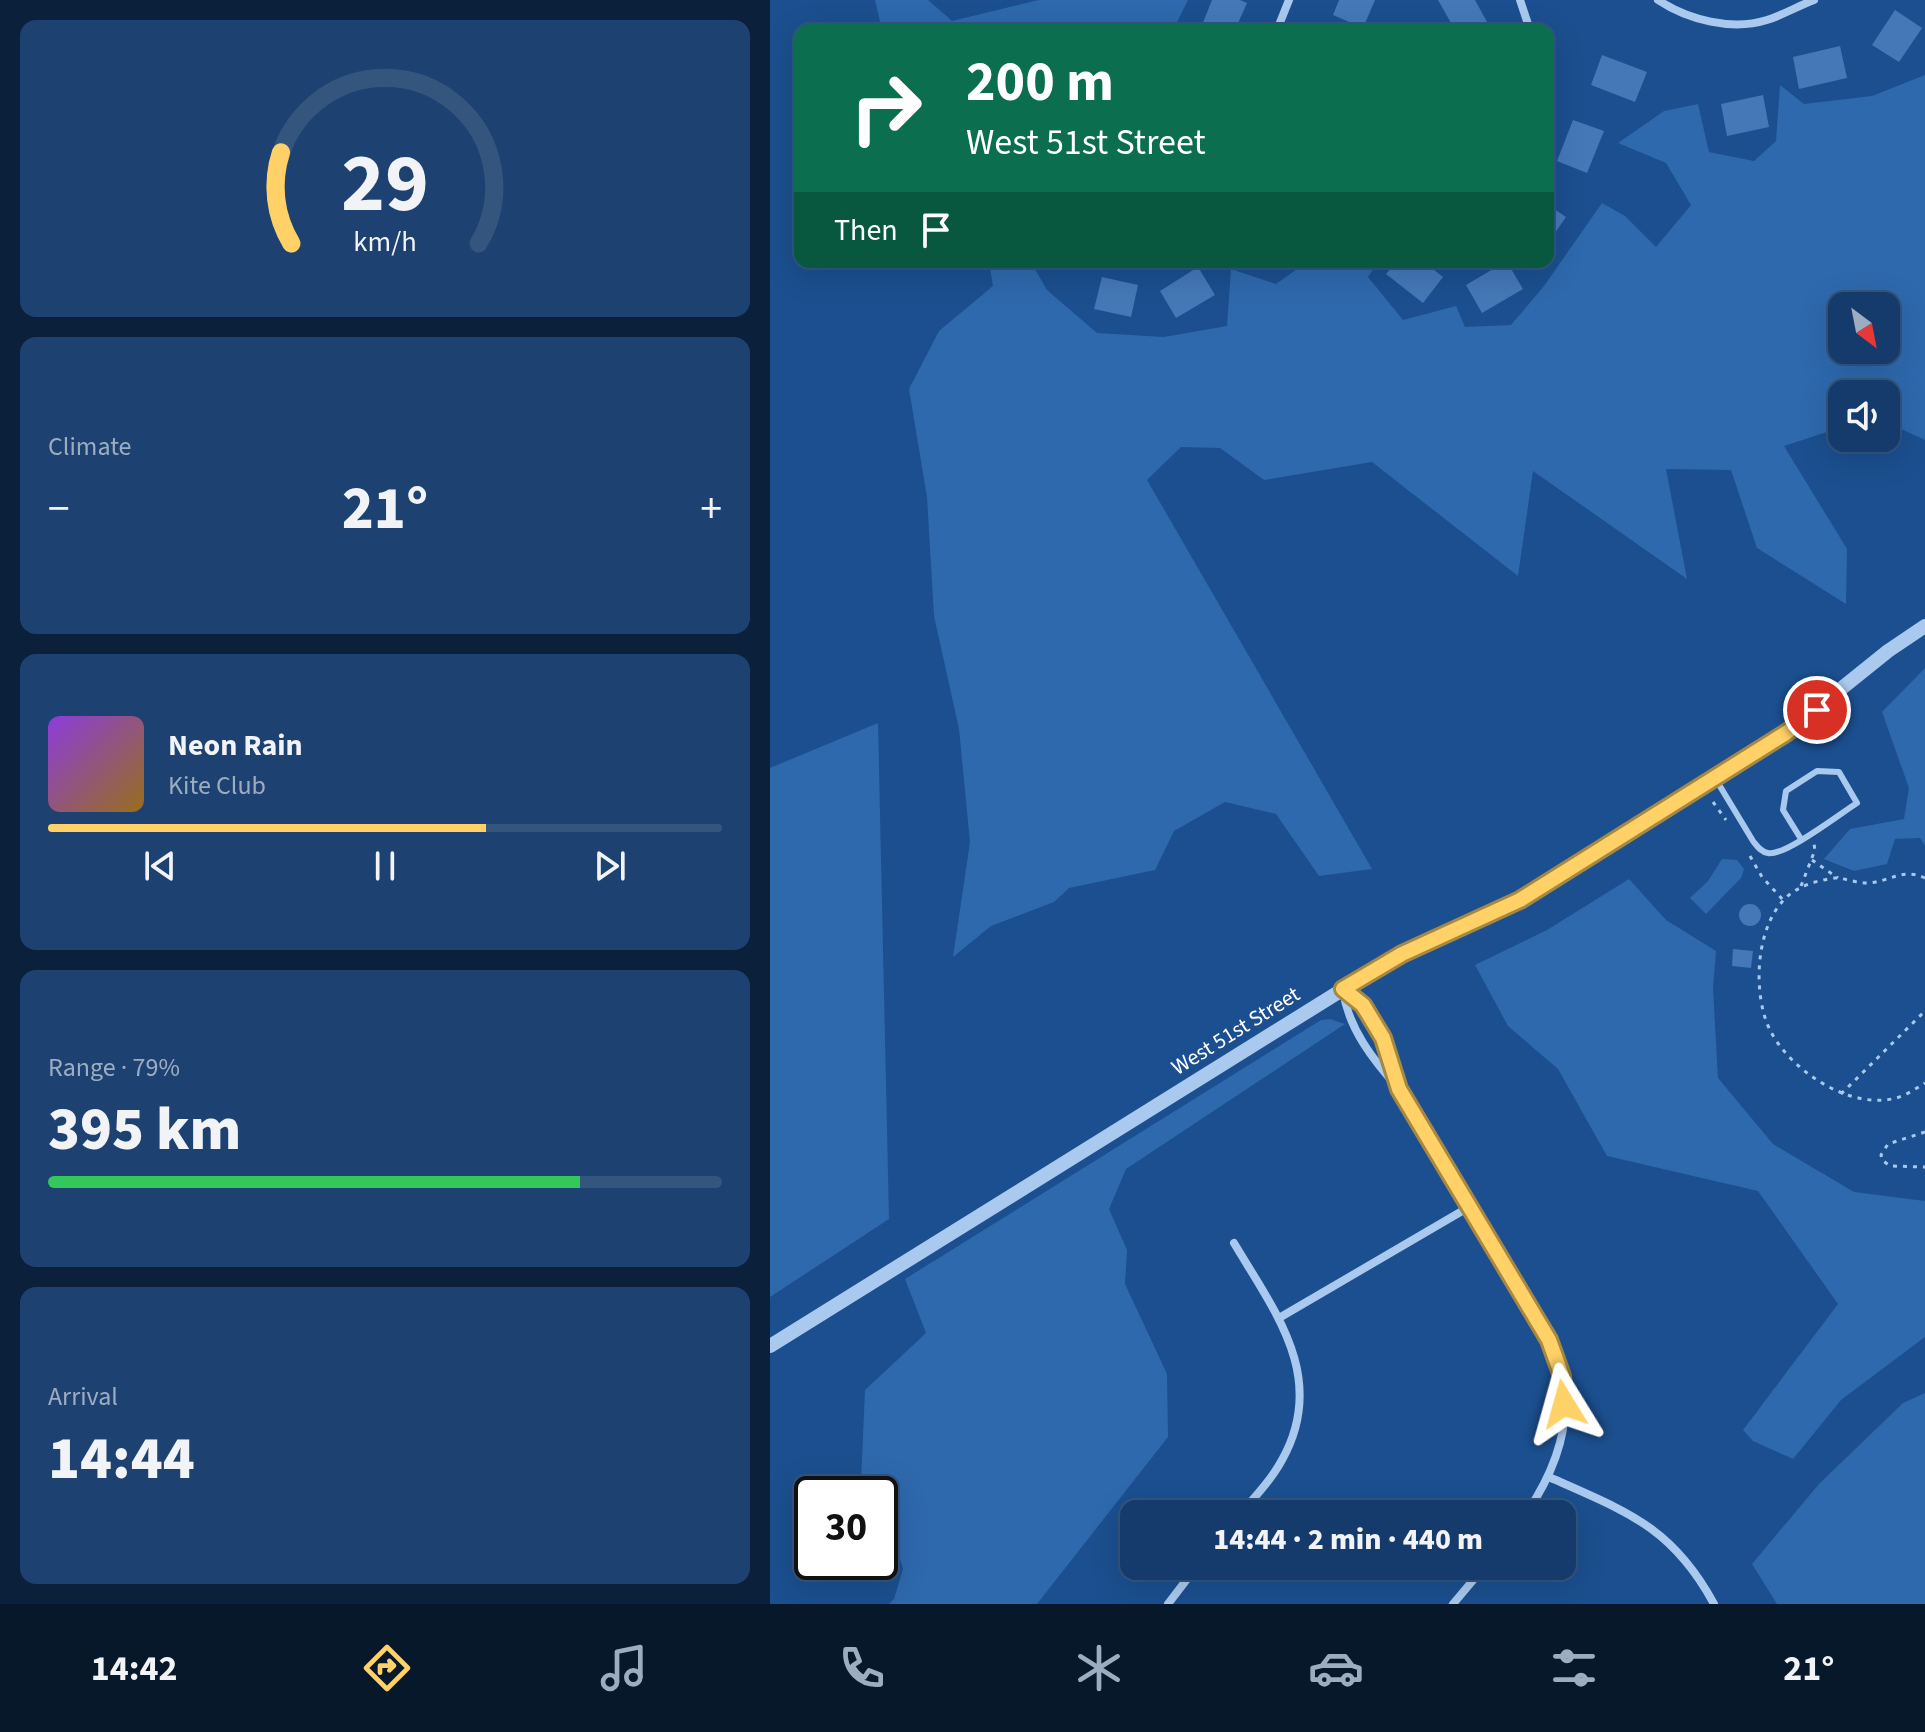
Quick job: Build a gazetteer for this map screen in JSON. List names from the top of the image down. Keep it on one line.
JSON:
{"streets":{"street":["West 51st Street"]},"north":"bottom right","page":{"turn":["200 m","West 51st Street"],"then":"Then","tile":["Climate",["Range · 79%","395 km"],["Arrival","14:44"]],"heat":["−","21°","+"],"song":["Neon Rain","Kite Club"],"limit":"30","trip":"14:44 · 2 min · 440 m","tabs":["14:42","21°"],"gauge":["29","km/h"]}}
